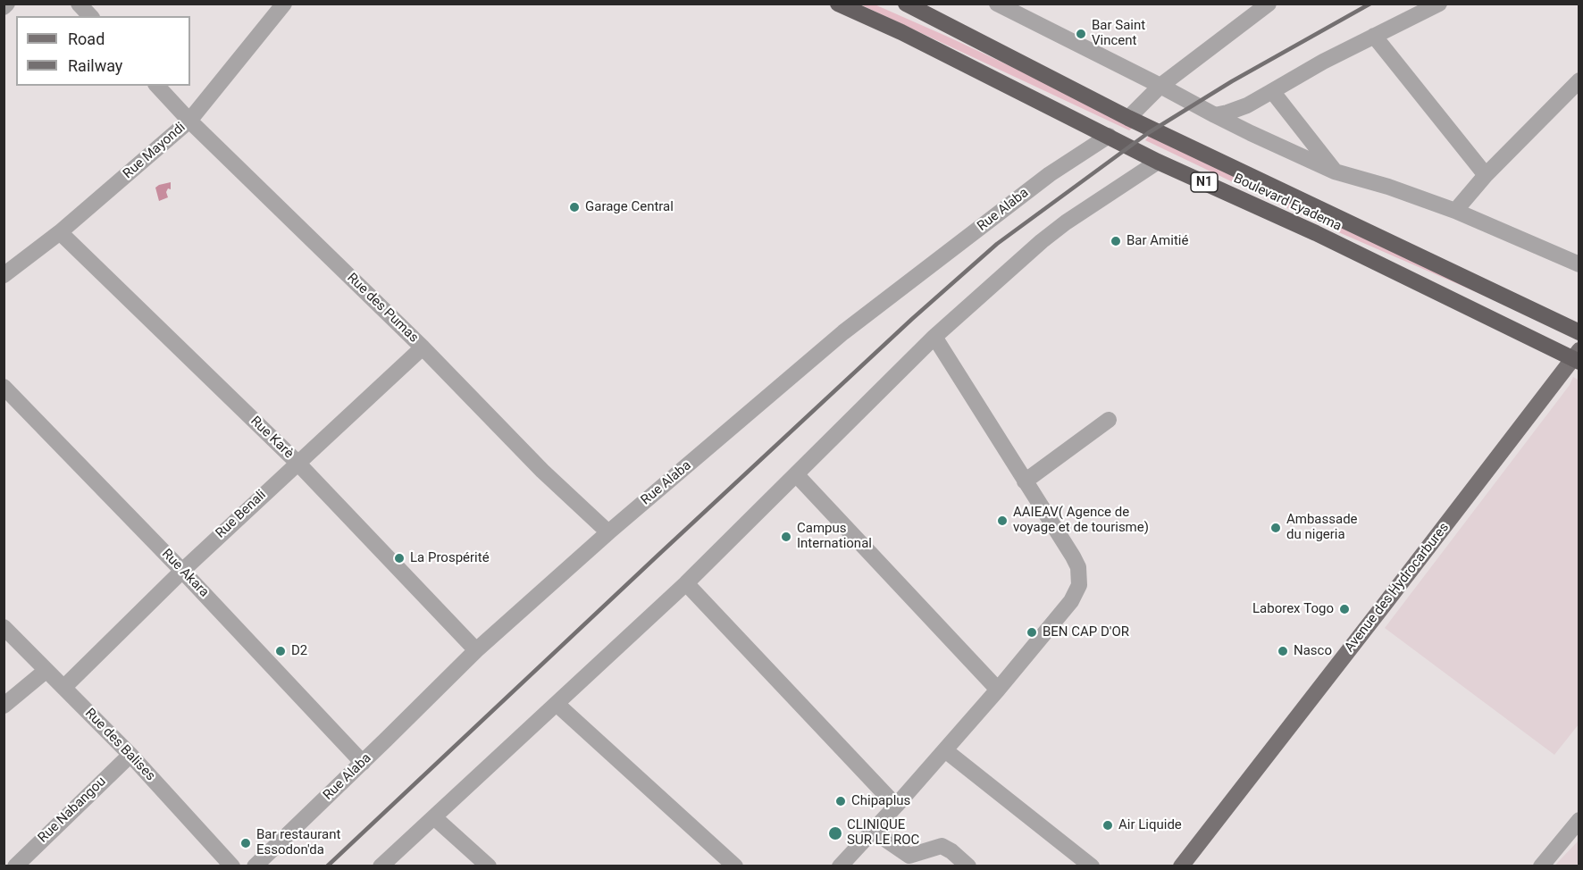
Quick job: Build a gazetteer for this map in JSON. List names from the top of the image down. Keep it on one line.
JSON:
{"streets":{"highway":["N1","Boulevard Eyadema"],"main road":["Avenue des Hydrocarbures"],"street":["Rue Mayondi","Rue Alaba","Rue des Pumas","Rue Karè","Rue Benali","Rue Akara","Rue des Balises","Rue Nabangou"]},"crossings":[["Rue Mayondi","Rue des Pumas"],["Rue Mayondi","Rue Karè"],["Boulevard Eyadema","Rue Alaba"],["Boulevard Eyadema","Avenue des Hydrocarbures"],["Rue Alaba","Rue des Pumas"],["Rue Alaba","Rue Karè"],["Rue Alaba","Rue Akara"],["Rue des Pumas","Rue Benali"],["Rue Karè","Rue Benali"],["Rue Benali","Rue Akara"],["Rue Benali","Rue des Balises"],["Rue des Balises","Rue Nabangou"]],"places":["Bar Saint Vincent","Garage Central","Bar Amitié","AAIEAV( Agence de voyage et de tourisme)","Ambassade du nigeria","Campus International","La Prospérité","Laborex Togo","BEN CAP D'OR","D2","Nasco","Chipaplus","Air Liquide","CLINIQUE SUR LE ROC","Bar restaurant Essodon'da"],"legend":["Road","Railway"]}
